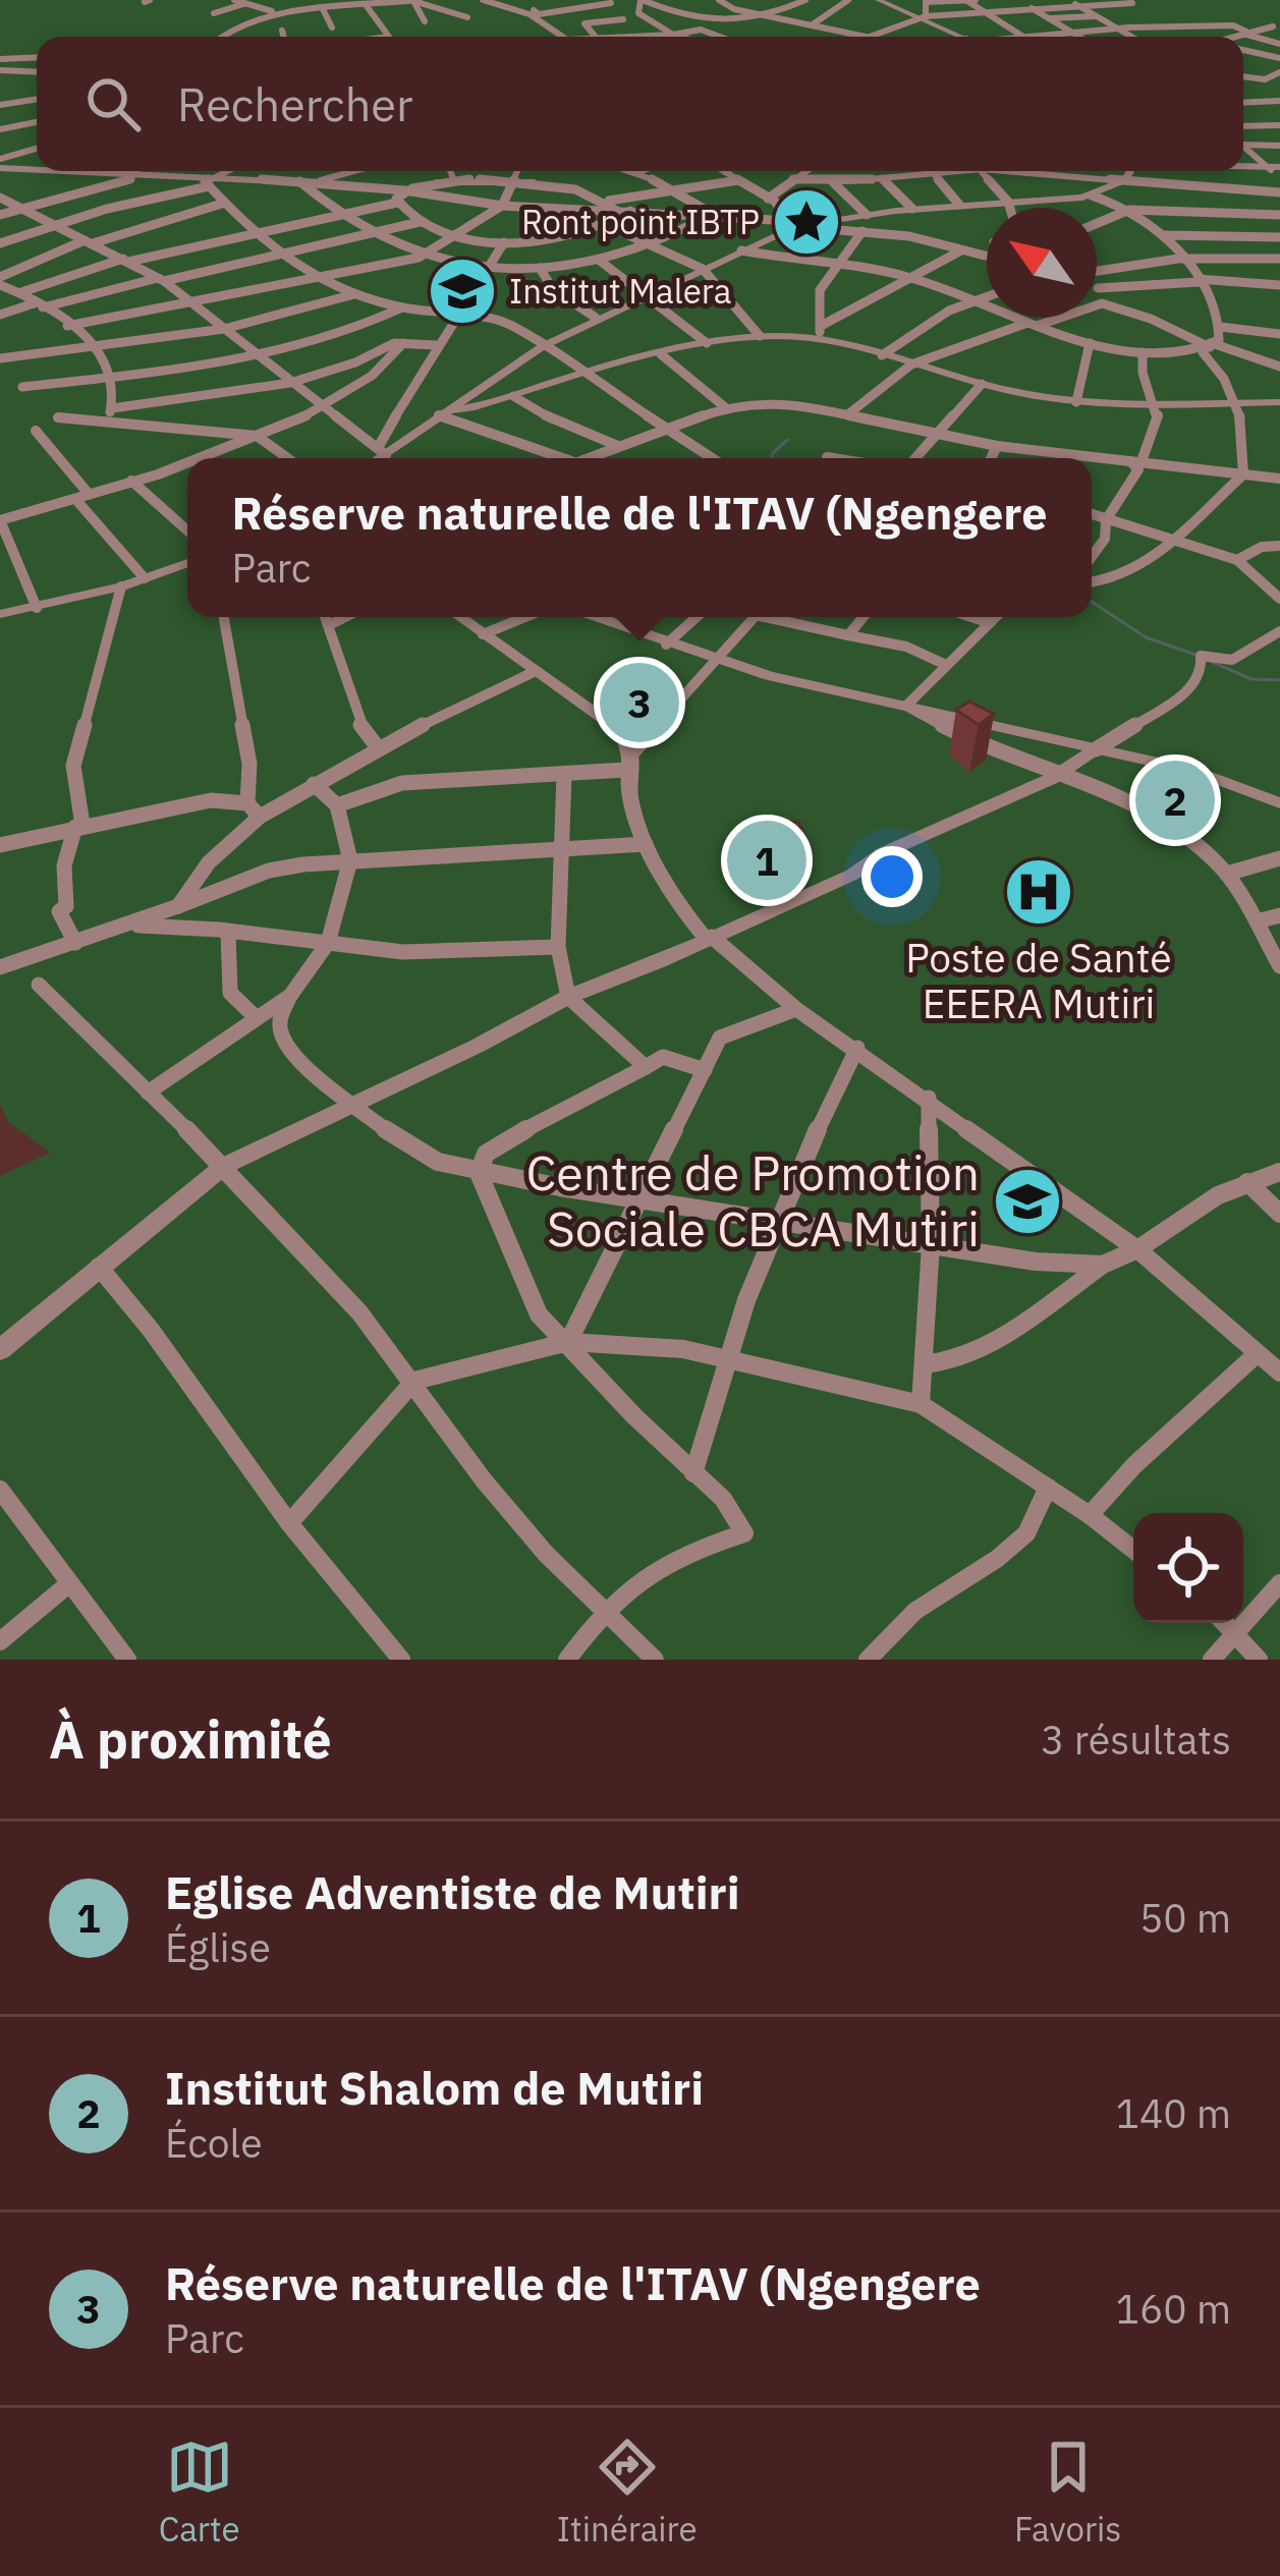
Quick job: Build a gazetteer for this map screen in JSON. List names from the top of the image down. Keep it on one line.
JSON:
{"places":{"place":["Ront point IBTP"],"school or university":["Institut Malera","Centre de Promotion Sociale CBCA Mutiri"],"hospital":["Poste de Santé EEERA Mutiri"]},"north":"top left","page":{"search":"Rechercher","popup":["Réserve naturelle de l'ITAV (Ngengere","Parc"],"pins":["3","2","1"],"heading":["À proximité","3 résultats"],"list":[{"mark":"1","name":"Eglise Adventiste de Mutiri","note":"Église","value":"50 m"},{"mark":"2","name":"Institut Shalom de Mutiri","note":"École","value":"140 m"},{"mark":"3","name":"Réserve naturelle de l'ITAV (Ngengere","note":"Parc","value":"160 m"}],"nav":["Carte","Itinéraire","Favoris"]}}
